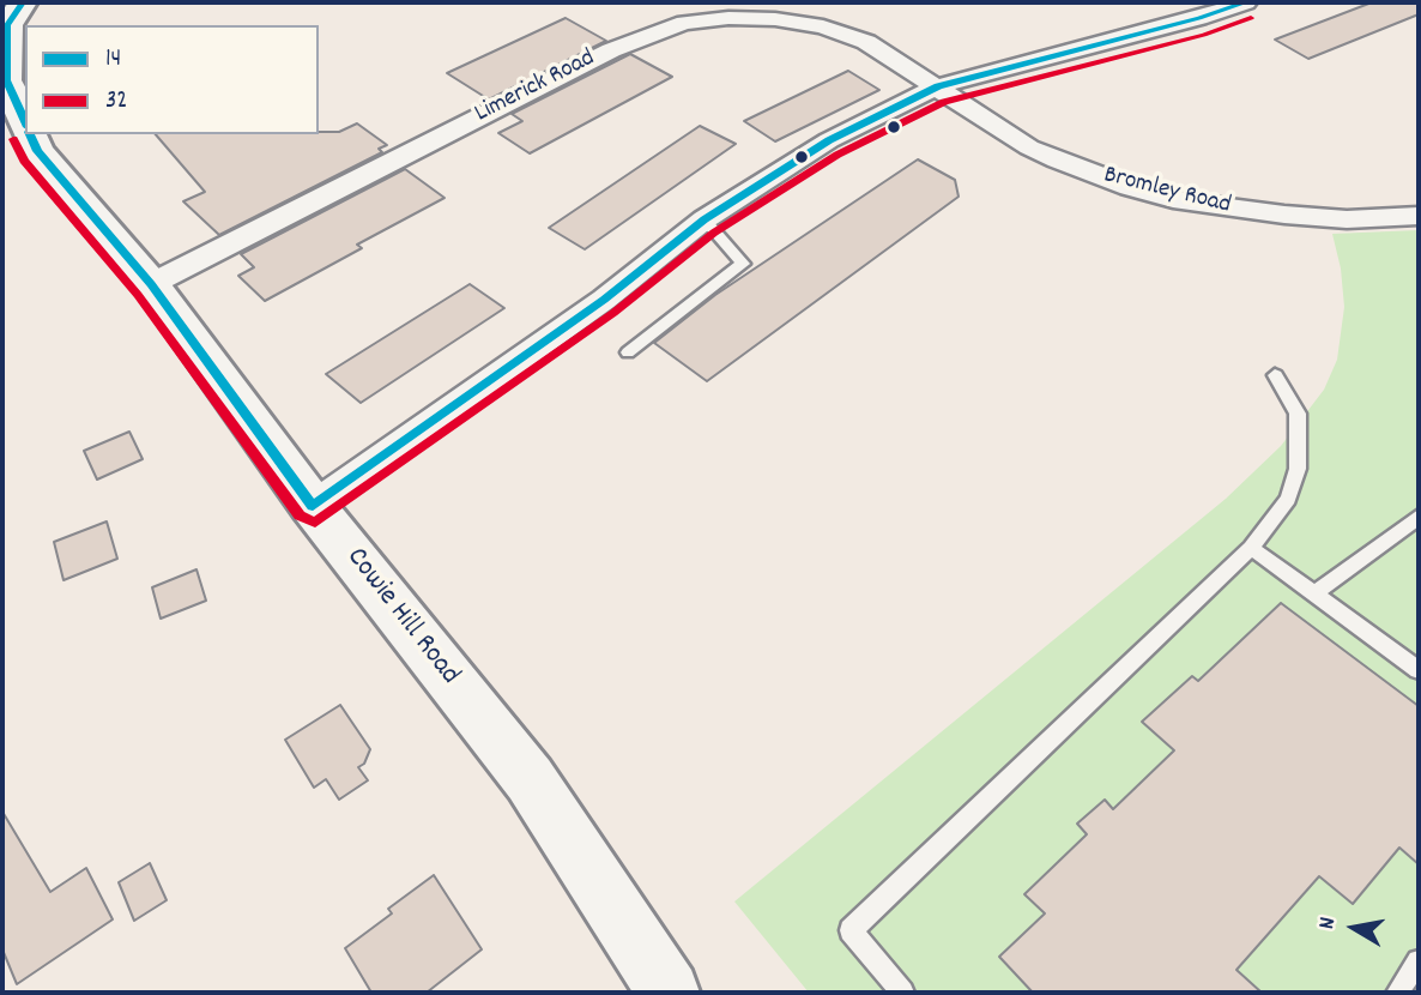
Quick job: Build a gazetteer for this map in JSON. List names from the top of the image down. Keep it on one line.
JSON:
{"streets":{"street":["Limerick Road","Bromley Road","Cowie Hill Road"]},"crossings":[["Limerick Road","Bromley Road"],["Limerick Road","Cowie Hill Road"]],"lines":["transit line 14","transit line 32"],"legend":["14","32"],"north":"left"}
